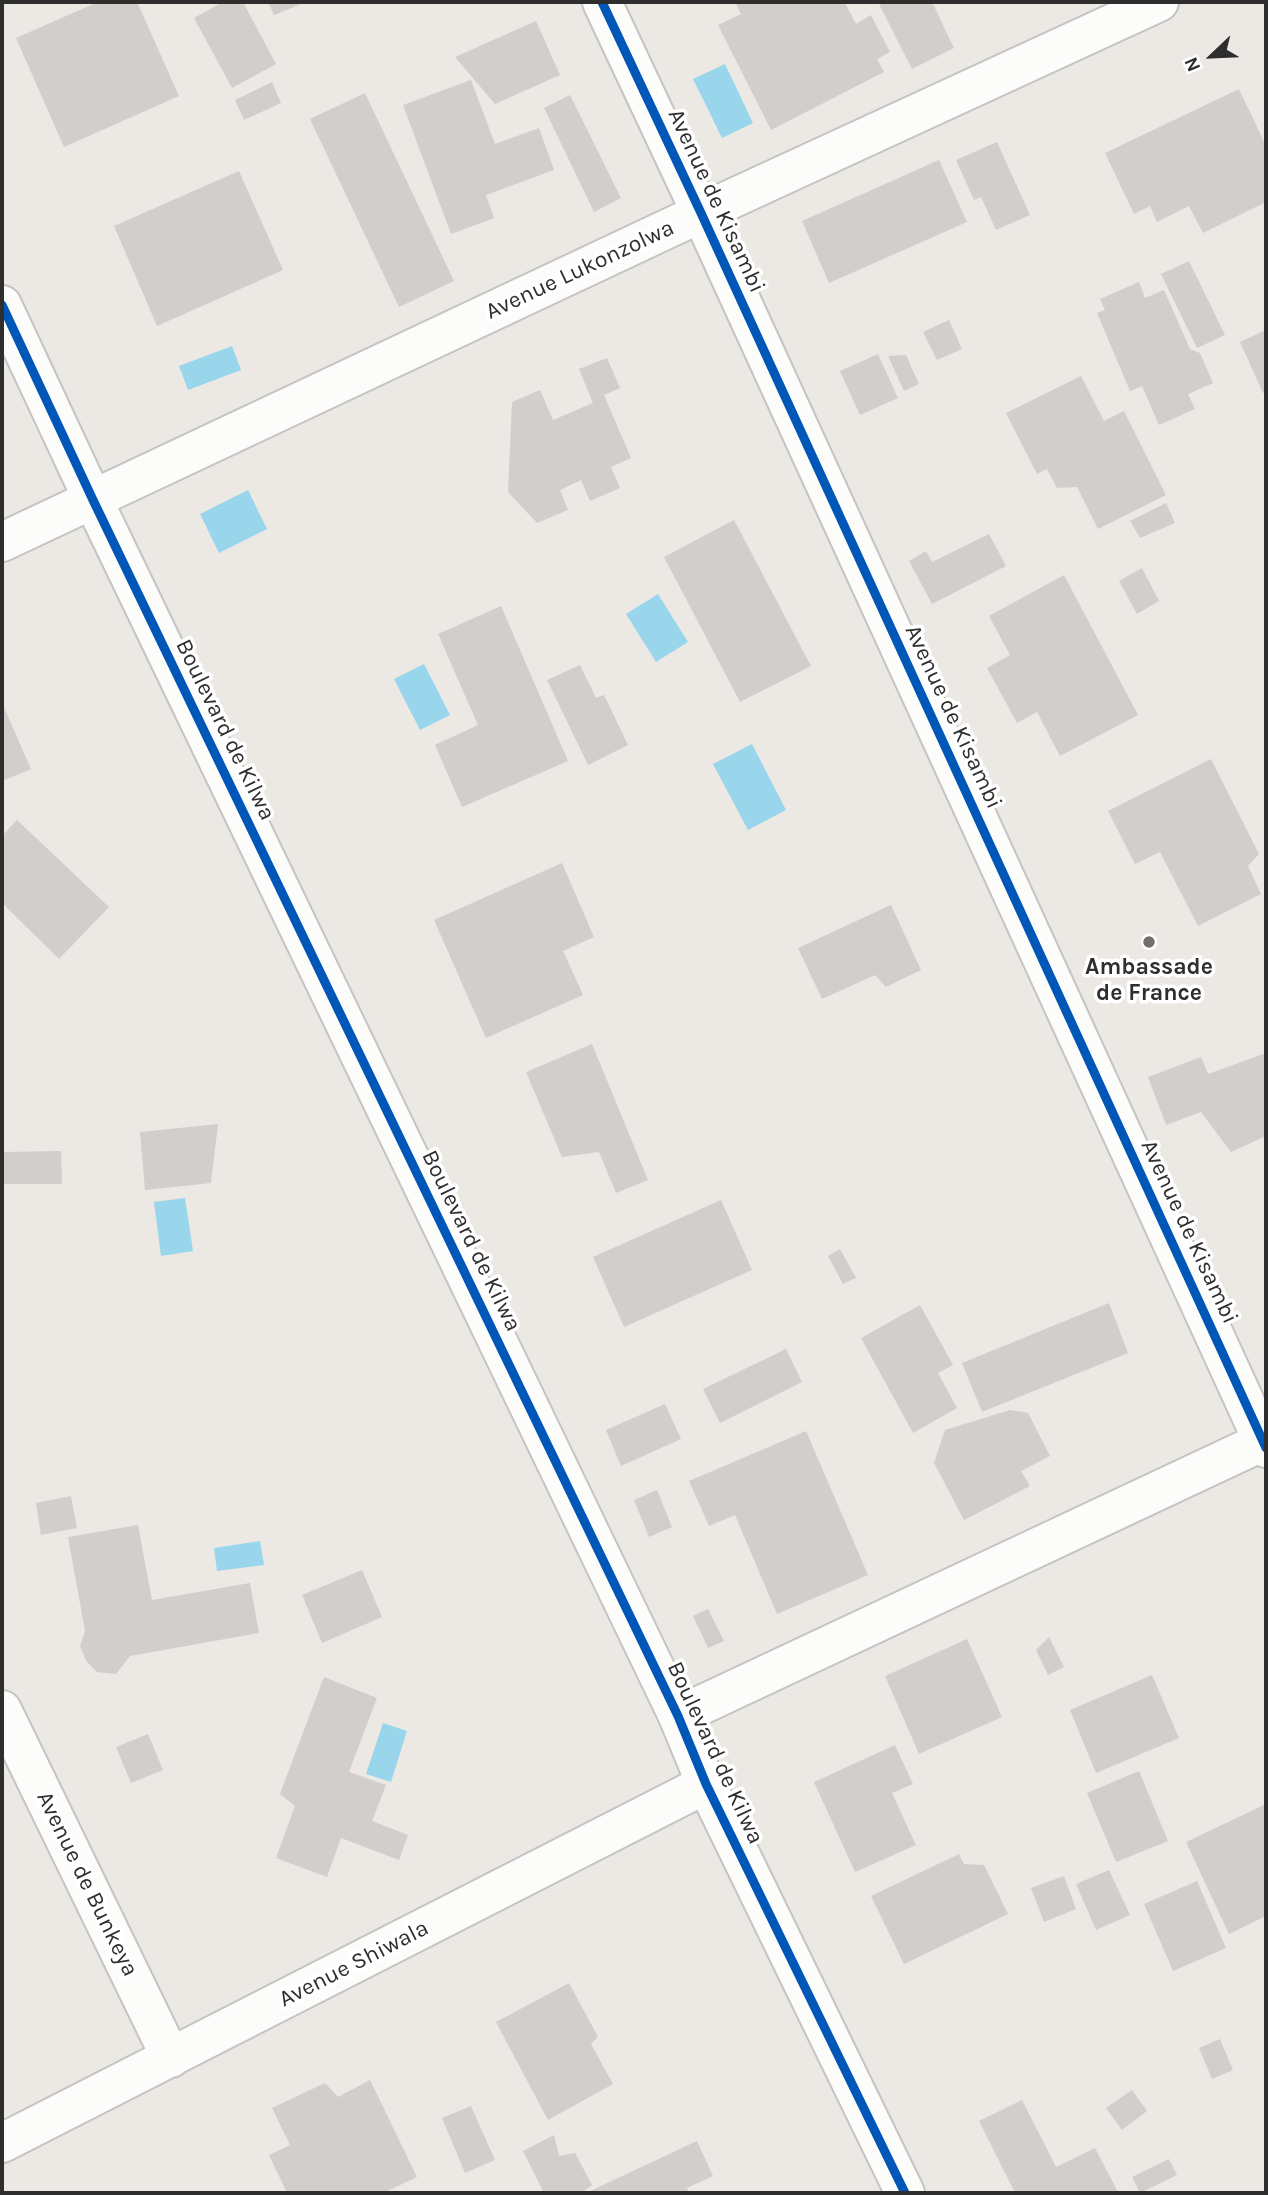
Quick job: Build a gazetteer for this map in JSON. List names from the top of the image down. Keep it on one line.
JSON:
{"streets":{"street":["Avenue de Kisambi","Avenue Lukonzolwa","Boulevard de Kilwa","Avenue de Bunkeya","Avenue Shiwala"]},"crossings":[["Avenue de Kisambi","Avenue Lukonzolwa"],["Avenue Lukonzolwa","Boulevard de Kilwa"],["Boulevard de Kilwa","Avenue Shiwala"],["Avenue de Bunkeya","Avenue Shiwala"]],"places":["Ambassade de France"],"north":"bottom left"}
